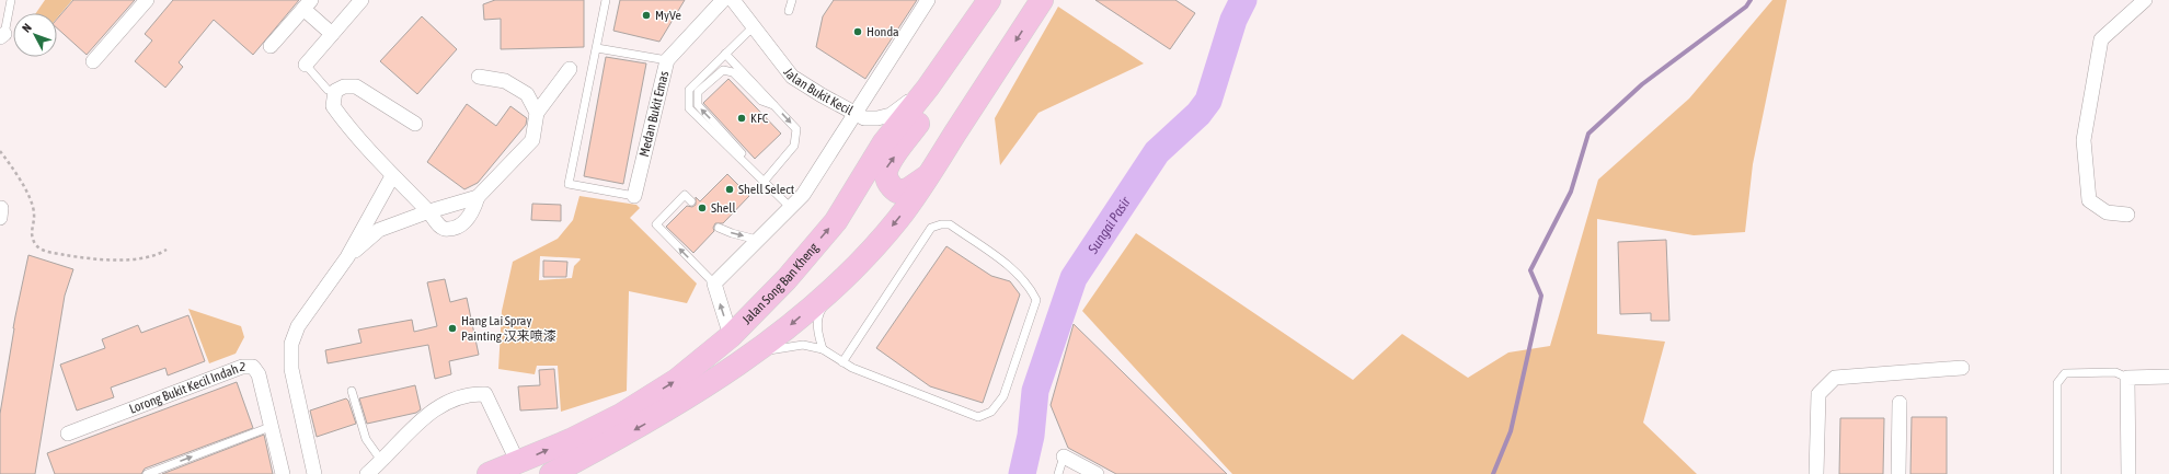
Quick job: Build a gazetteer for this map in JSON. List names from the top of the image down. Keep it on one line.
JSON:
{"streets":{"main road":["Jalan Song Ban Kheng"],"street":["Jalan Bukit Kecil","Medan Bukit Emas","Lorong Bukit Kecil Indah 2"]},"crossings":[["Jalan Bukit Kecil","Jalan Song Ban Kheng"]],"water":["Sungai Pasir"],"places":["MyVe","Honda","KFC","Shell Select","Shell","Hang Lai Spray Painting 汉来喷漆"],"north":"top left"}
